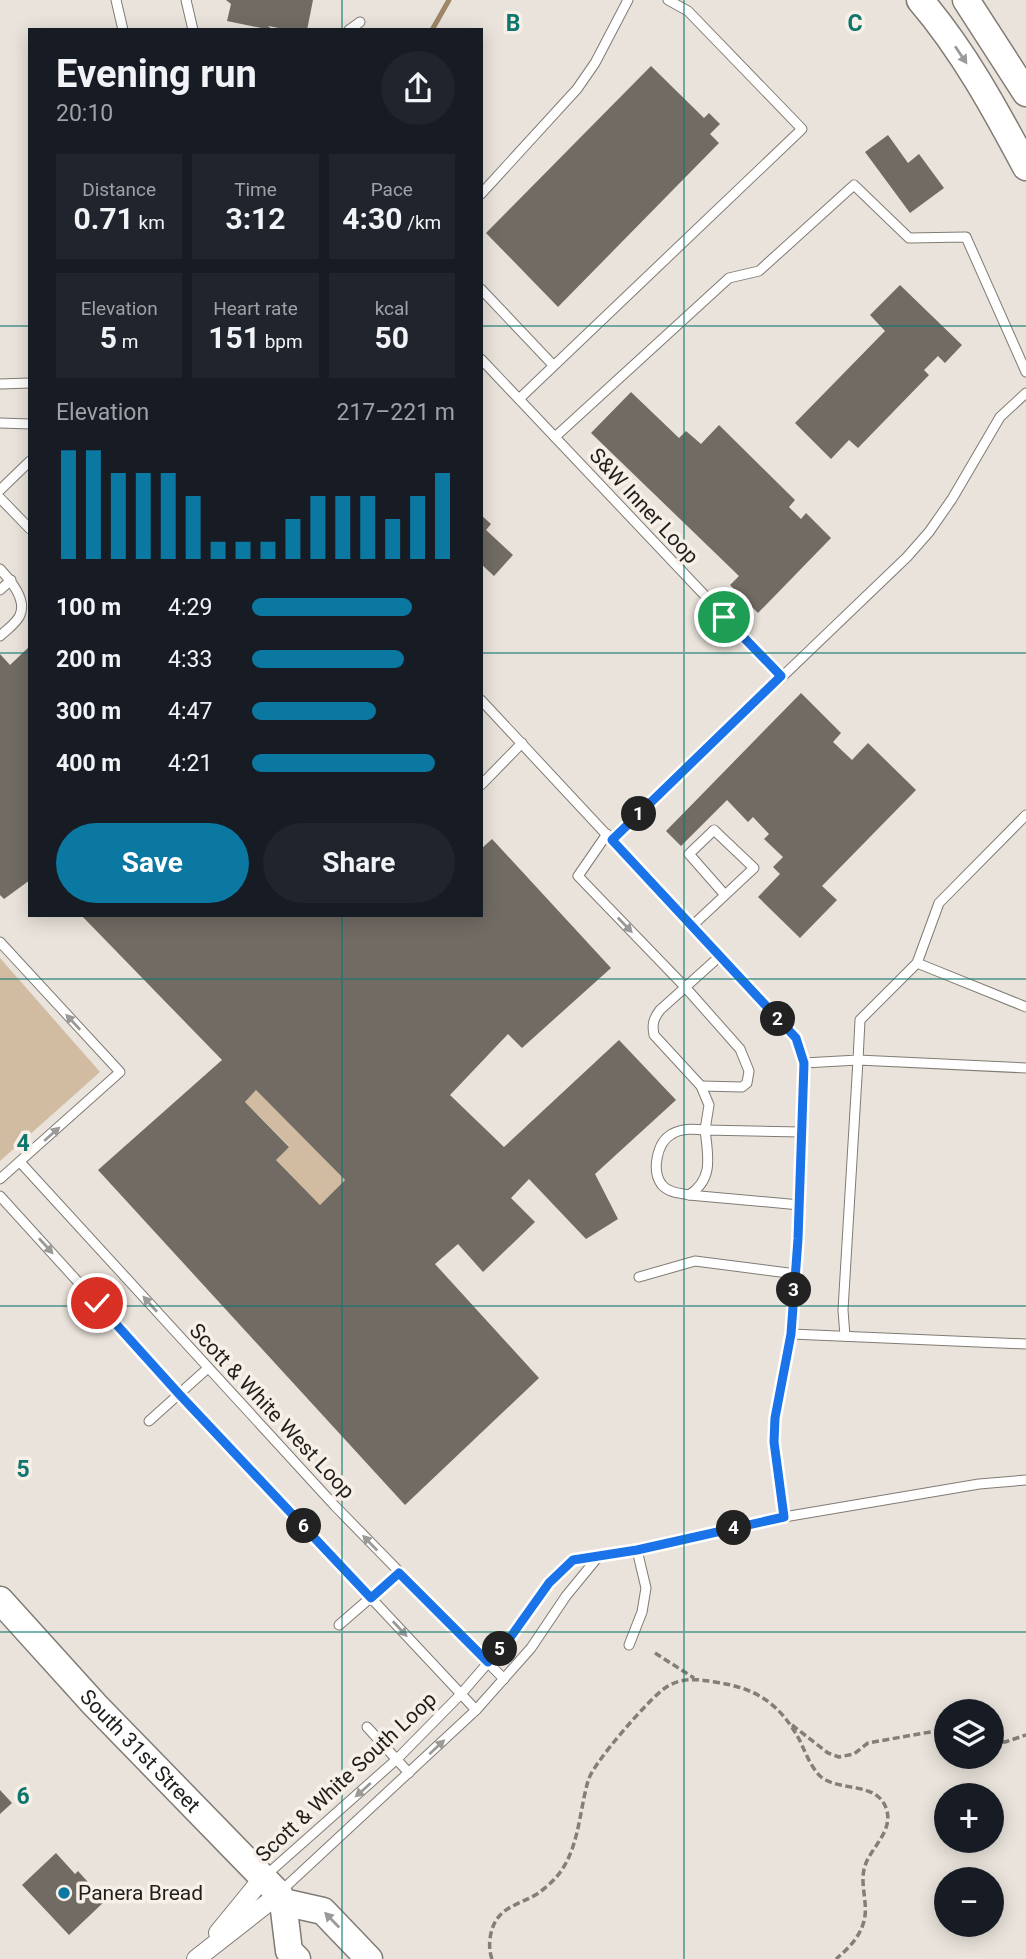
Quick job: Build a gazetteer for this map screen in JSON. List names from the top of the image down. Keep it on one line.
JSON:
{"streets":{"main road":["South 31st Street"],"lane":["S&W Inner Loop","Scott & White West Loop","Scott & White South Loop"]},"crossings":[["Scott & White West Loop","Scott & White South Loop"],["South 31st Street","Scott & White South Loop"]],"places":["Panera Bread"],"page":{"heading":["Evening run","20:10"],"stats":[["Distance","0.71 km"],["Time","3:12"],["Pace","4:30 /km"],["Elevation","5 m"],["Heart rate","151 bpm"],["kcal","50"]],"chart":["Elevation","217–221 m"],"list":[{"name":"100 m","note":"4:29"},{"name":"200 m","note":"4:33"},{"name":"300 m","note":"4:47"},{"name":"400 m","note":"4:21"}],"pins":["1","2","3","6","4","5"],"buttons":["Save","Share"],"map_buttons":["+","−"]},"grid":{"columns":["B","C"],"rows":["4","5","6"]}}
